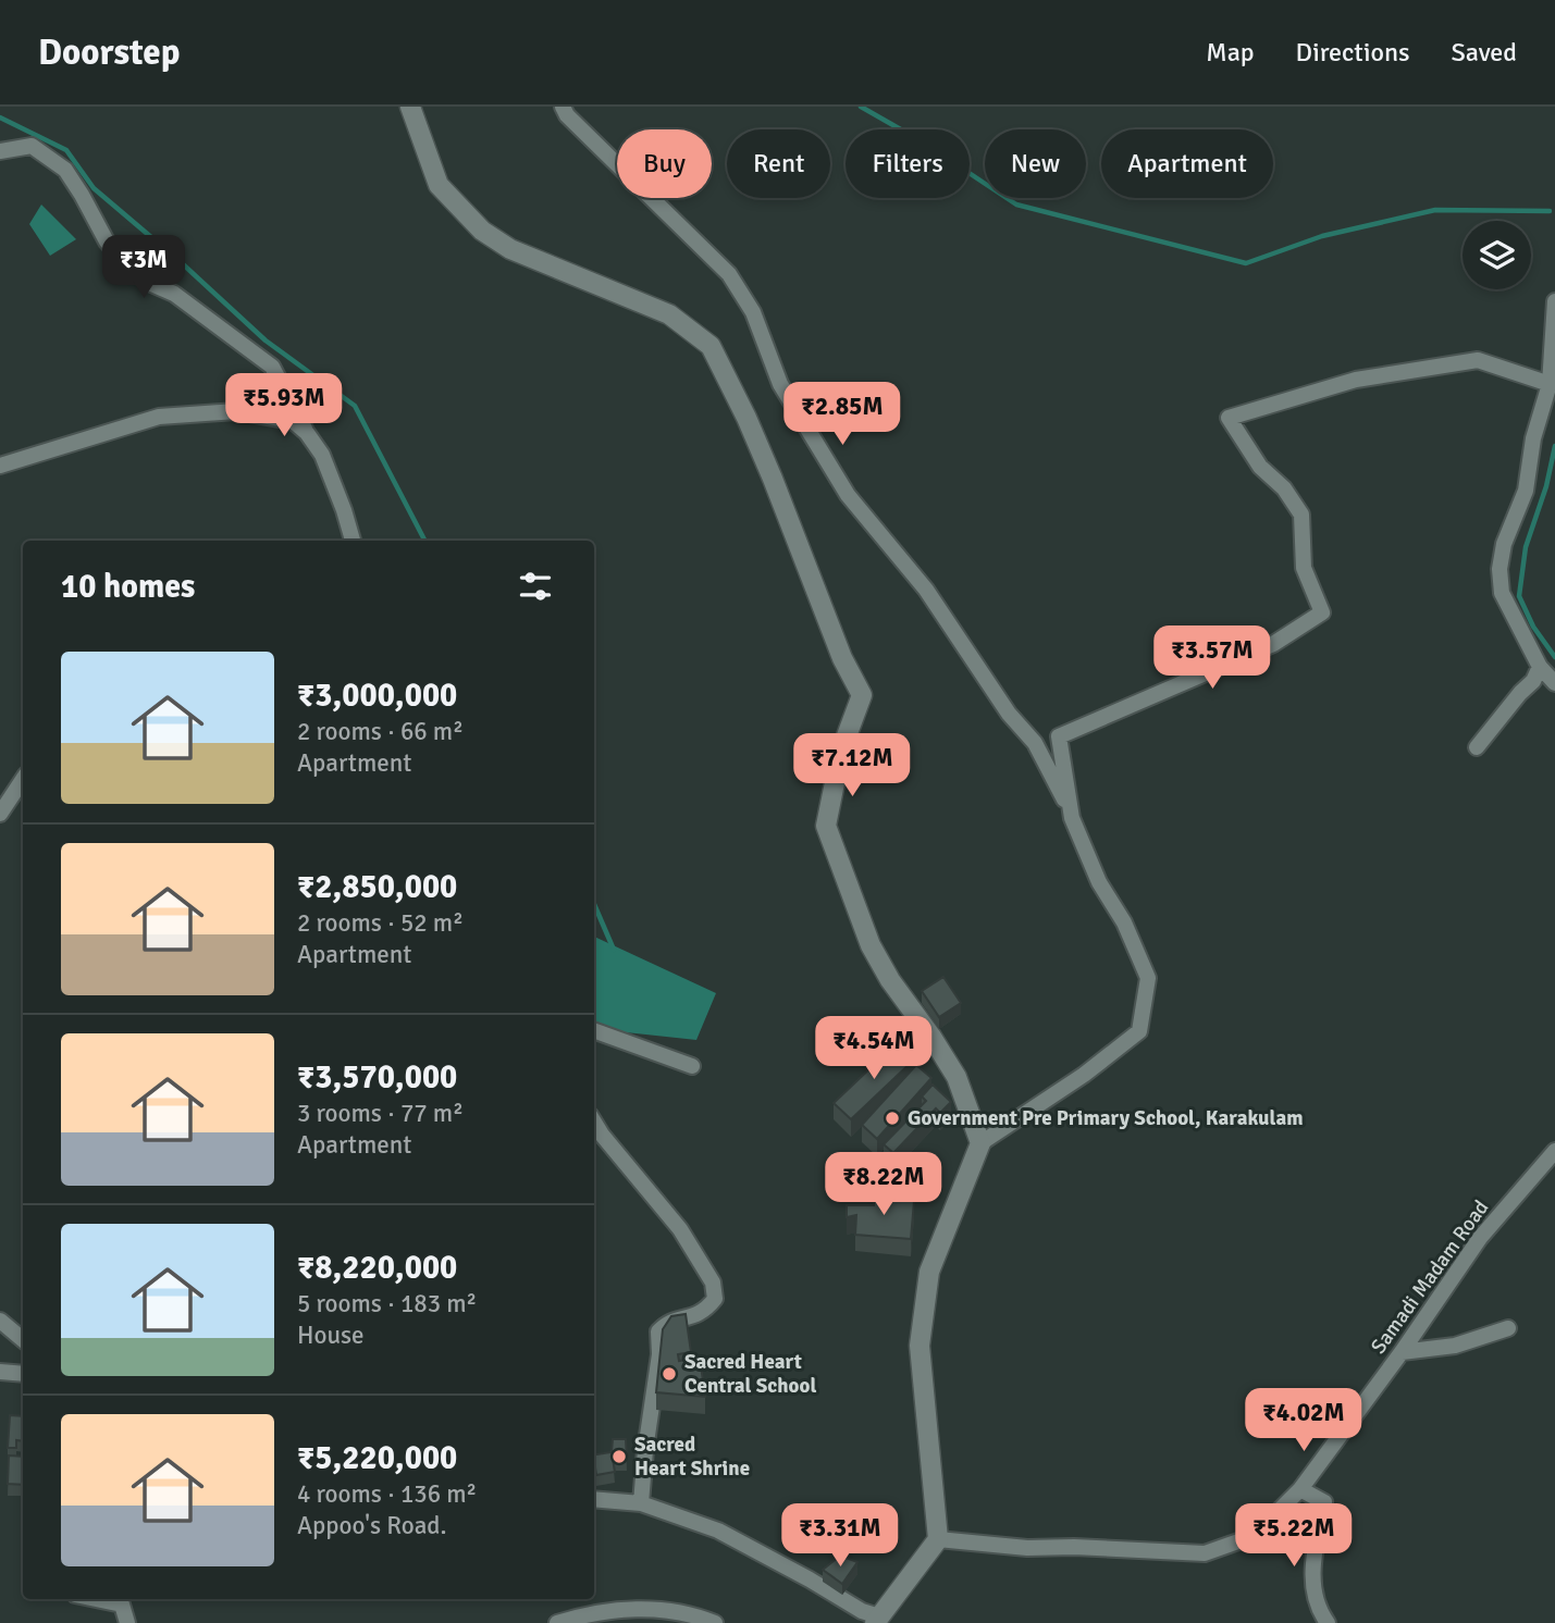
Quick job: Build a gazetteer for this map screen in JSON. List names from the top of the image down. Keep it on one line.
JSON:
{"streets":{"street":["Samadi Madam Road"]},"places":["Government Pre Primary School, Karakulam","Sacred Heart Central School","Sacred Heart Shrine"],"page":{"header":"Doorstep","nav":["Map","Directions","Saved"],"chip":["Buy","Rent","Filters","New","Apartment"],"price":["₹3M","₹5.93M","₹2.85M","₹3.57M","₹7.12M","₹4.54M","₹8.22M","₹4.02M","₹3.31M","₹5.22M"],"heading":"10 homes","list":[{"name":"₹3,000,000","note":"2 rooms · 66 m² · Apartment"},{"name":"₹2,850,000","note":"2 rooms · 52 m² · Apartment"},{"name":"₹3,570,000","note":"3 rooms · 77 m² · Apartment"},{"name":"₹8,220,000","note":"5 rooms · 183 m² · House"},{"name":"₹5,220,000","note":"4 rooms · 136 m² · Appoo's Road."}]}}
